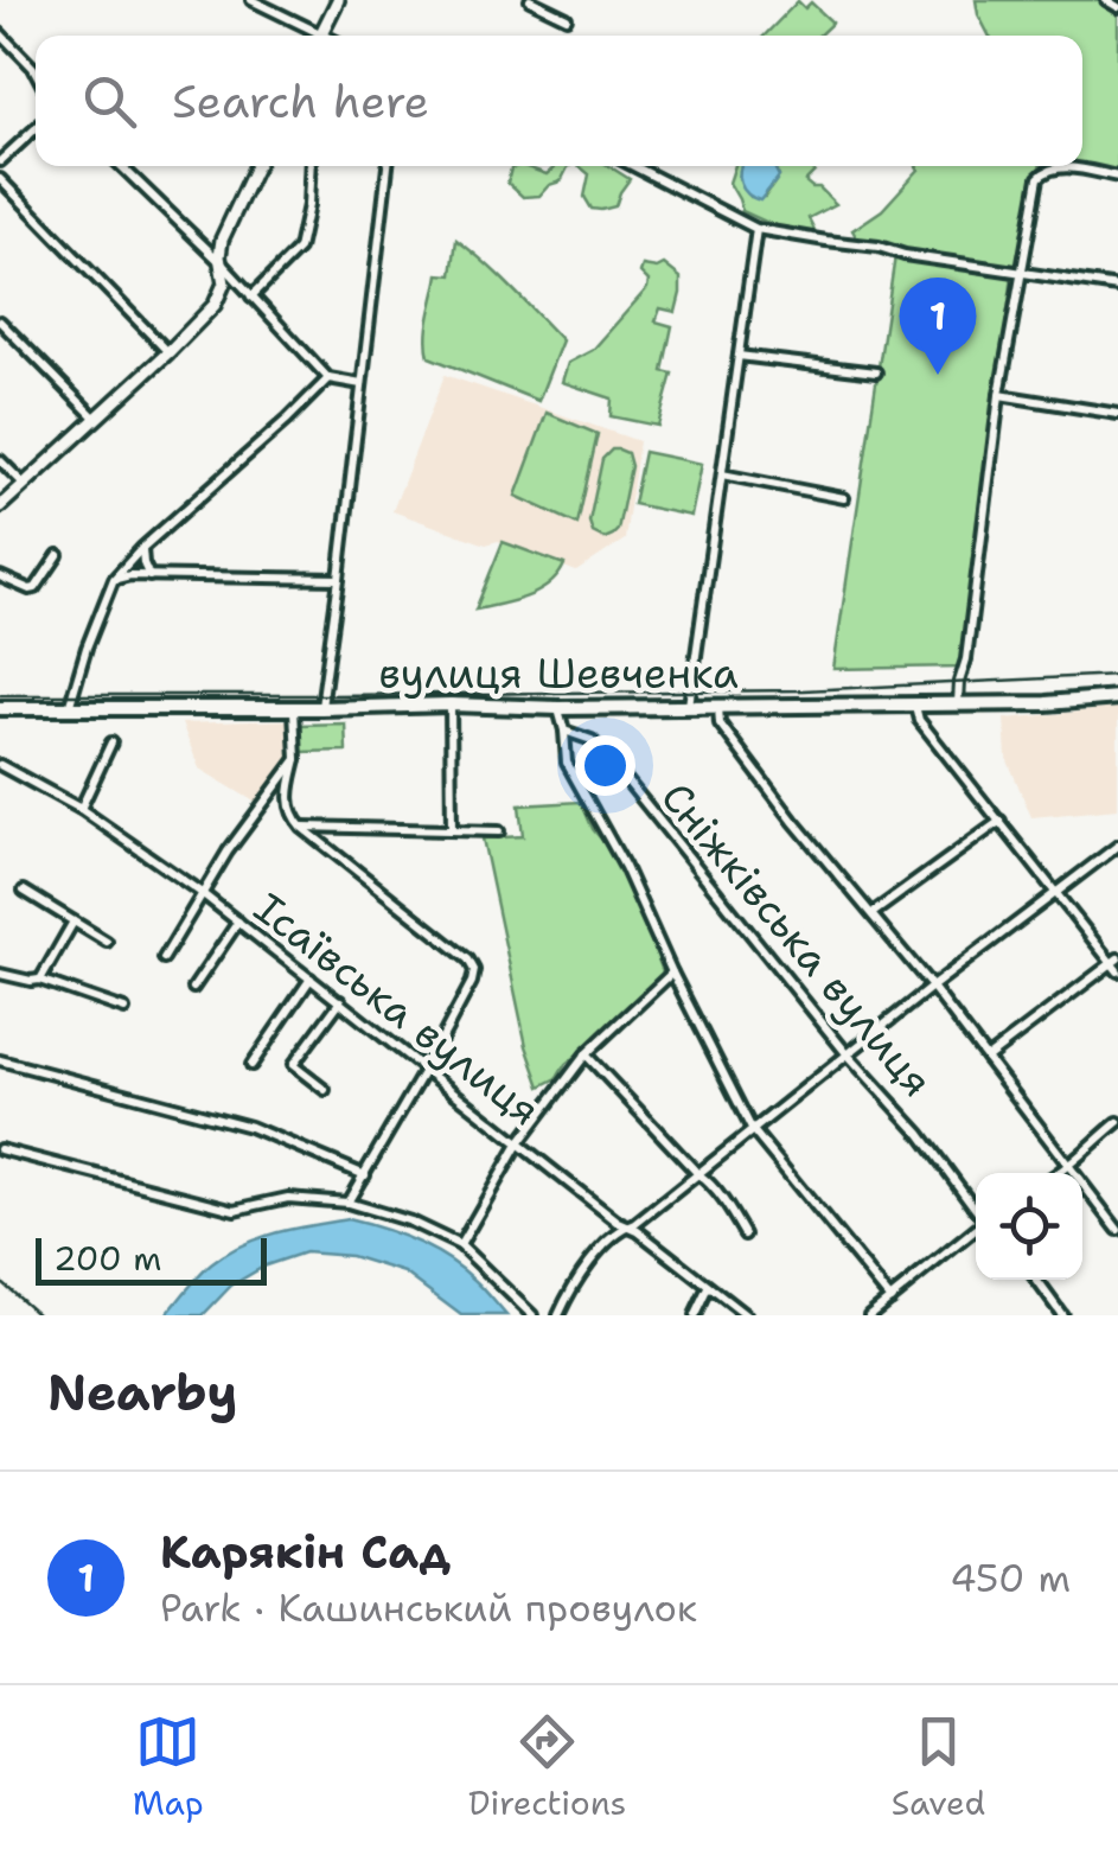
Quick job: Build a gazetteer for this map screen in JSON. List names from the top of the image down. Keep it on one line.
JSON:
{"streets":{"main road":["вулиця Шевченка"],"street":["Сніжківська вулиця","Ісаївська вулиця"]},"scale_bar":"200 m","page":{"search":"Search here","pins":"1","scale":"200 m","heading":"Nearby","list":[{"mark":"1","name":"Карякін Сад","note":"Park · Кашинський провулок","value":"450 m"}],"nav":["Map","Directions","Saved"]}}
